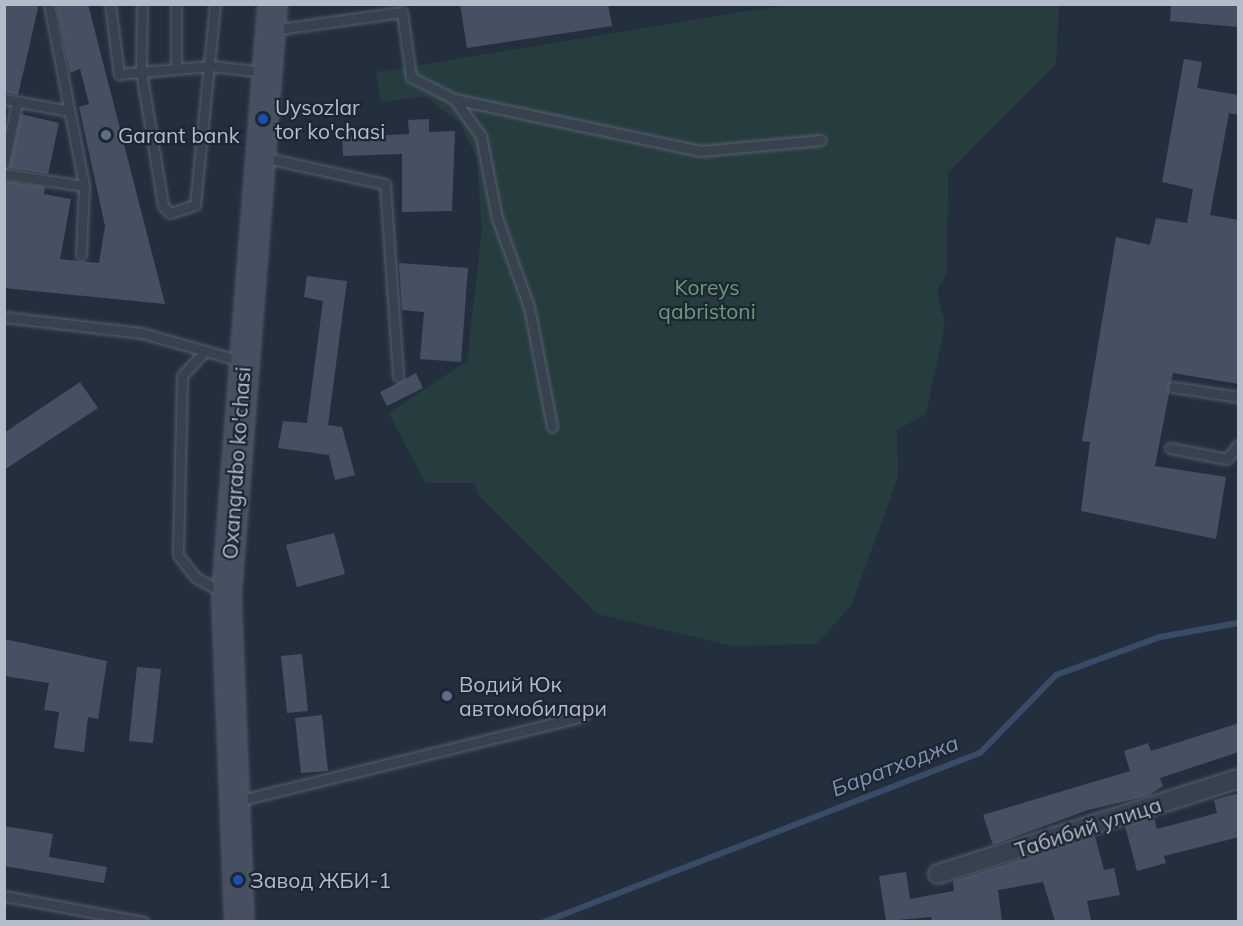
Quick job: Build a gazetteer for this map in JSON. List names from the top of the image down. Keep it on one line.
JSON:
{"streets":{"main road":["Oxangrabo ko'chasi"],"street":["Табибий улица"]},"water":["Баратходжа"],"parks":["Koreys qabristoni"],"places":["Uysozlar tor ko'chasi","Garant bank","Водий Юк автомобилари","Завод ЖБИ-1"]}
